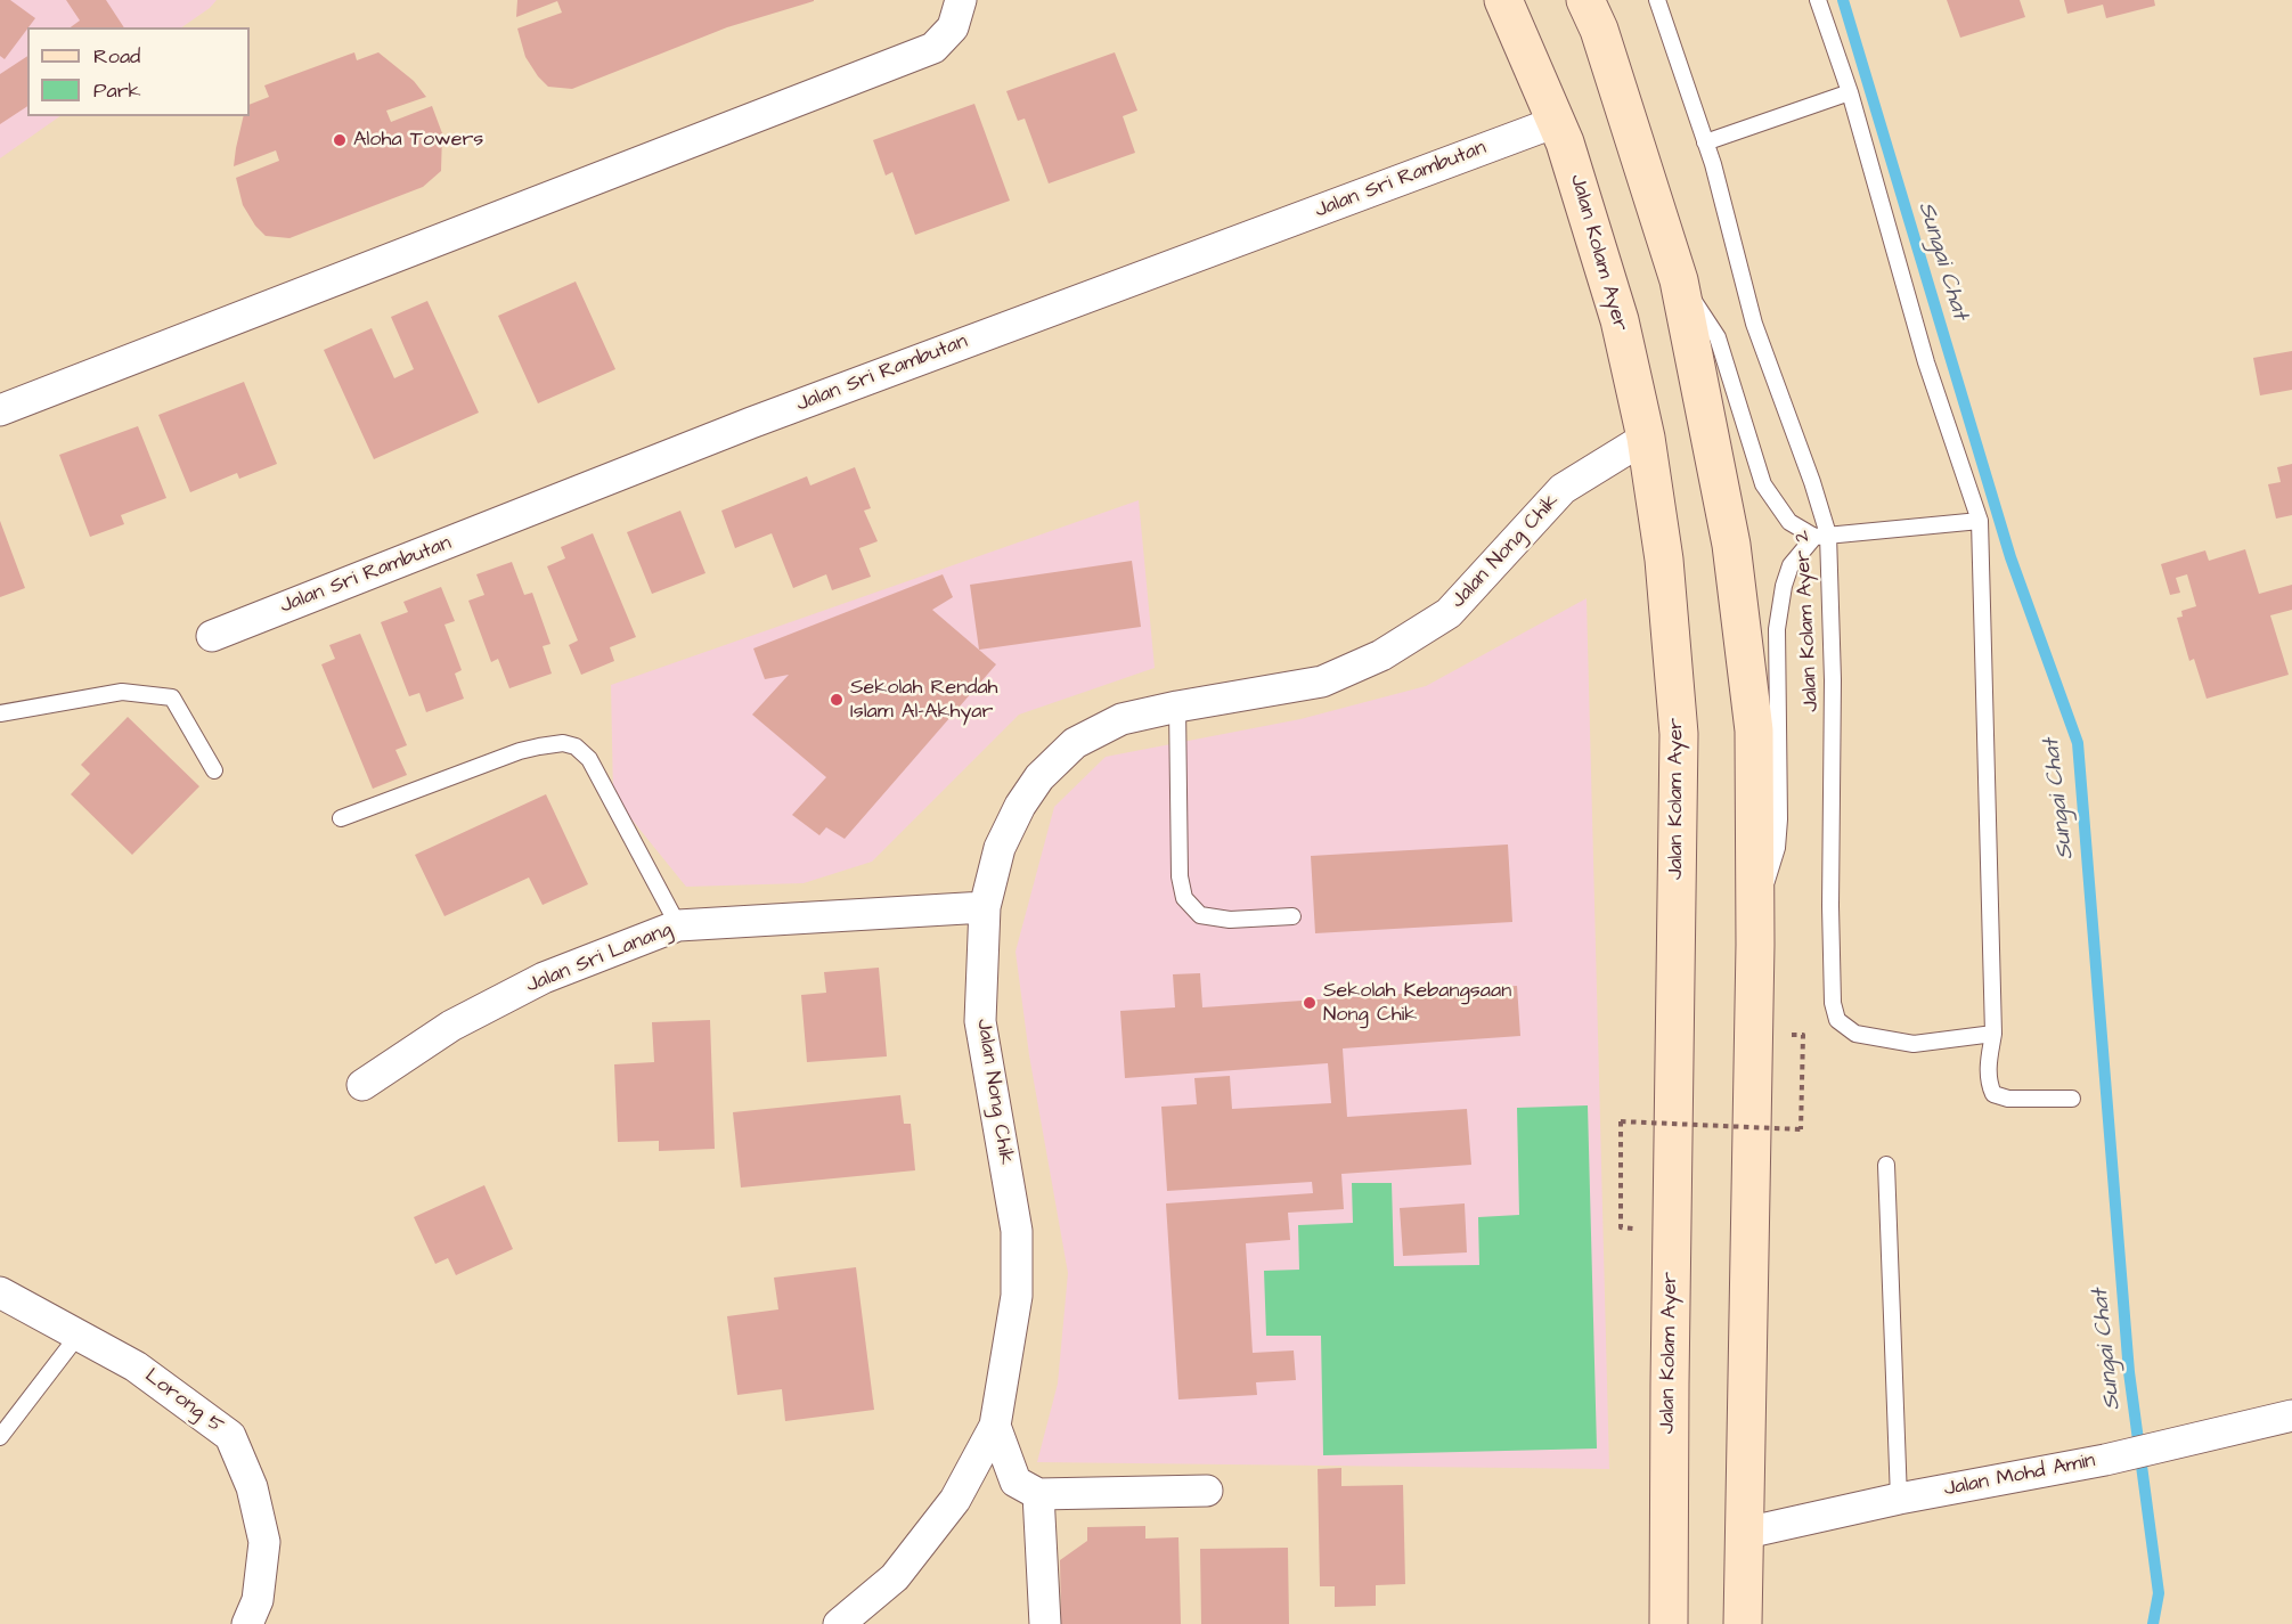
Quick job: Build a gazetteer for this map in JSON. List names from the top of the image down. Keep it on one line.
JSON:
{"streets":{"main road":["Jalan Kolam Ayer"],"street":["Jalan Sri Rambutan","Jalan Nong Chik","Jalan Sri Lanang","Lorong 5","Jalan Mohd Amin"],"lane":["Jalan Kolam Ayer 2"]},"crossings":[["Jalan Sri Rambutan","Jalan Kolam Ayer"],["Jalan Kolam Ayer","Jalan Nong Chik"],["Jalan Nong Chik","Jalan Sri Lanang"]],"water":["Sungai Chat"],"places":["Aloha Towers","Sekolah Rendah Islam Al-Akhyar","Sekolah Kebangsaan Nong Chik"],"legend":["Road","Park"]}
